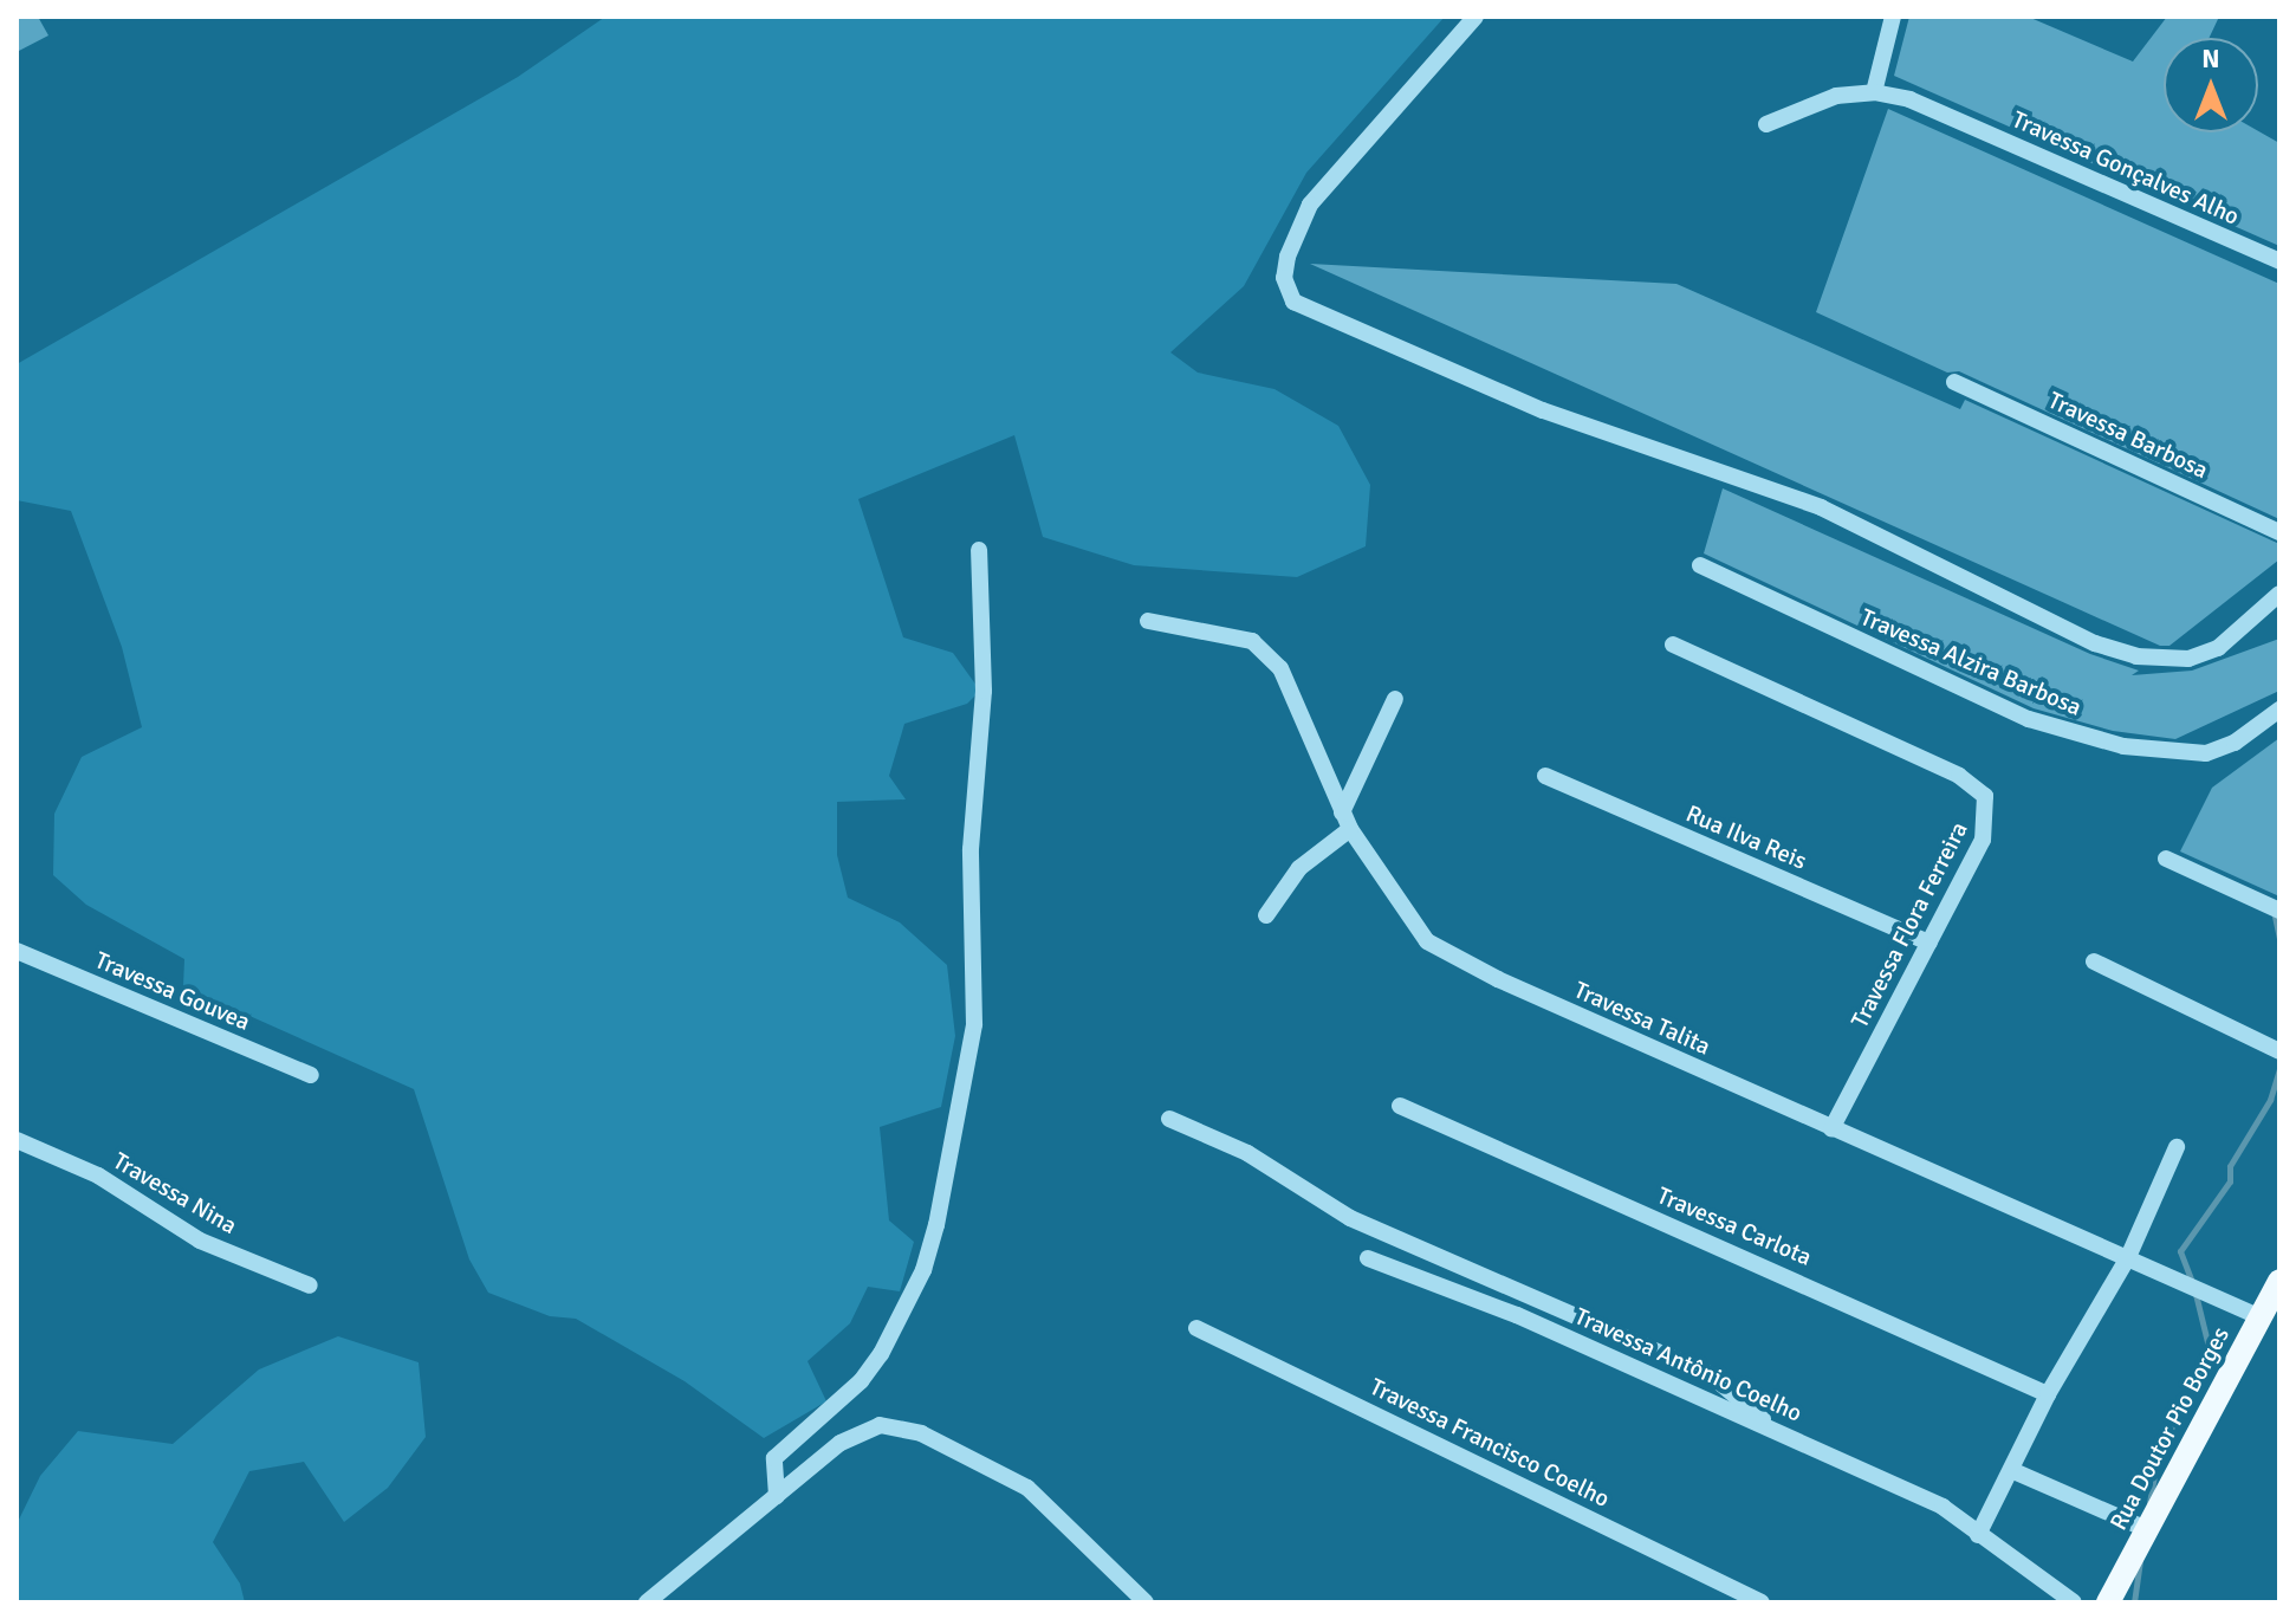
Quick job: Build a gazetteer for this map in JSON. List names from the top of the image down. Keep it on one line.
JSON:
{"streets":{"main road":["Rua Doutor Pio Borges"],"street":["Travessa Gonçalves Alho","Travessa Barbosa","Travessa Alzira Barbosa","Rua Ilva Reis","Travessa Flora Ferreira","Travessa Gouvea","Travessa Talita","Travessa Nina","Travessa Carlota","Travessa Antônio Coelho","Travessa Francisco Coelho"]},"crossings":[["Rua Ilva Reis","Travessa Flora Ferreira"],["Travessa Flora Ferreira","Travessa Talita"],["Travessa Talita","Rua Doutor Pio Borges"]],"north":"top"}
